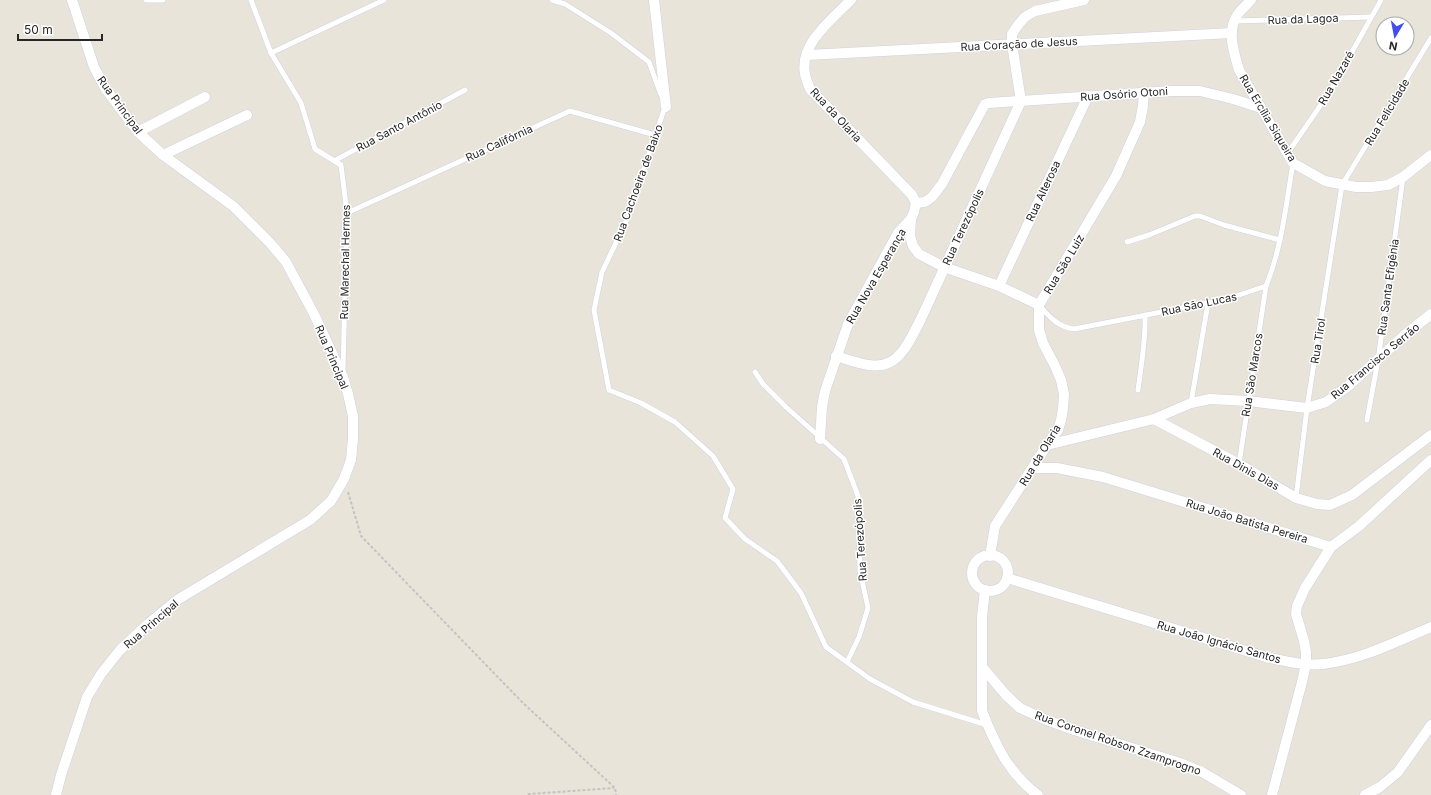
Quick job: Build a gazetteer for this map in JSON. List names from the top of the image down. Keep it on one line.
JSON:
{"streets":{"street":["Rua Coração de Jesus","Rua Osório Otoni","Rua Principal","Rua da Olaria","Rua Ercília Siqueira","Rua Alterosa","Rua Terezópolis","Rua São Luiz","Rua Nova Esperança","Rua Francisco Serrão","Rua Dinis Dias","Rua João Batista Pereira","Rua João Ignácio Santos","Rua Coronel Robson Zzamprogno"],"lane":["Rua da Lagoa","Rua Nazaré","Rua Felicidade","Rua Santo Antônio","Rua Califórnia","Rua Cachoeira de Baixo","Rua Marechal Hermes","Rua Santa Efigênia","Rua São Lucas","Rua Tirol","Rua São Marcos"]},"crossings":[["Rua da Lagoa","Rua Nazaré"],["Rua da Lagoa","Rua Ercília Siqueira"],["Rua Coração de Jesus","Rua da Olaria"],["Rua Coração de Jesus","Rua Ercília Siqueira"],["Rua Nazaré","Rua Ercília Siqueira"],["Rua Osório Otoni","Rua da Olaria"],["Rua Osório Otoni","Rua Ercília Siqueira"],["Rua Osório Otoni","Rua Alterosa"],["Rua Osório Otoni","Rua Terezópolis"],["Rua Osório Otoni","Rua São Luiz"],["Rua Osório Otoni","Rua Nova Esperança"],["Rua Principal","Rua Marechal Hermes"],["Rua Felicidade","Rua Ercília Siqueira"],["Rua Felicidade","Rua Tirol"],["Rua da Olaria","Rua São Luiz"],["Rua da Olaria","Rua Nova Esperança"],["Rua da Olaria","Rua São Lucas"],["Rua da Olaria","Rua João Batista Pereira"],["Rua da Olaria","Rua João Ignácio Santos"],["Rua Ercília Siqueira","Rua Santa Efigênia"],["Rua Ercília Siqueira","Rua Tirol"],["Rua Santo Antônio","Rua Marechal Hermes"],["Rua Califórnia","Rua Cachoeira de Baixo"],["Rua Califórnia","Rua Marechal Hermes"],["Rua Cachoeira de Baixo","Rua Terezópolis"],["Rua Alterosa","Rua São Luiz"],["Rua Terezópolis","Rua São Luiz"],["Rua Terezópolis","Rua Nova Esperança"],["Rua São Luiz","Rua Nova Esperança"],["Rua São Luiz","Rua São Lucas"],["Rua Santa Efigênia","Rua Francisco Serrão"],["Rua São Lucas","Rua São Marcos"],["Rua Tirol","Rua Francisco Serrão"],["Rua Tirol","Rua Dinis Dias"],["Rua Francisco Serrão","Rua São Marcos"],["Rua Francisco Serrão","Rua Dinis Dias"],["Rua São Marcos","Rua Dinis Dias"]],"scale_bar":"50 m","north":"bottom"}
